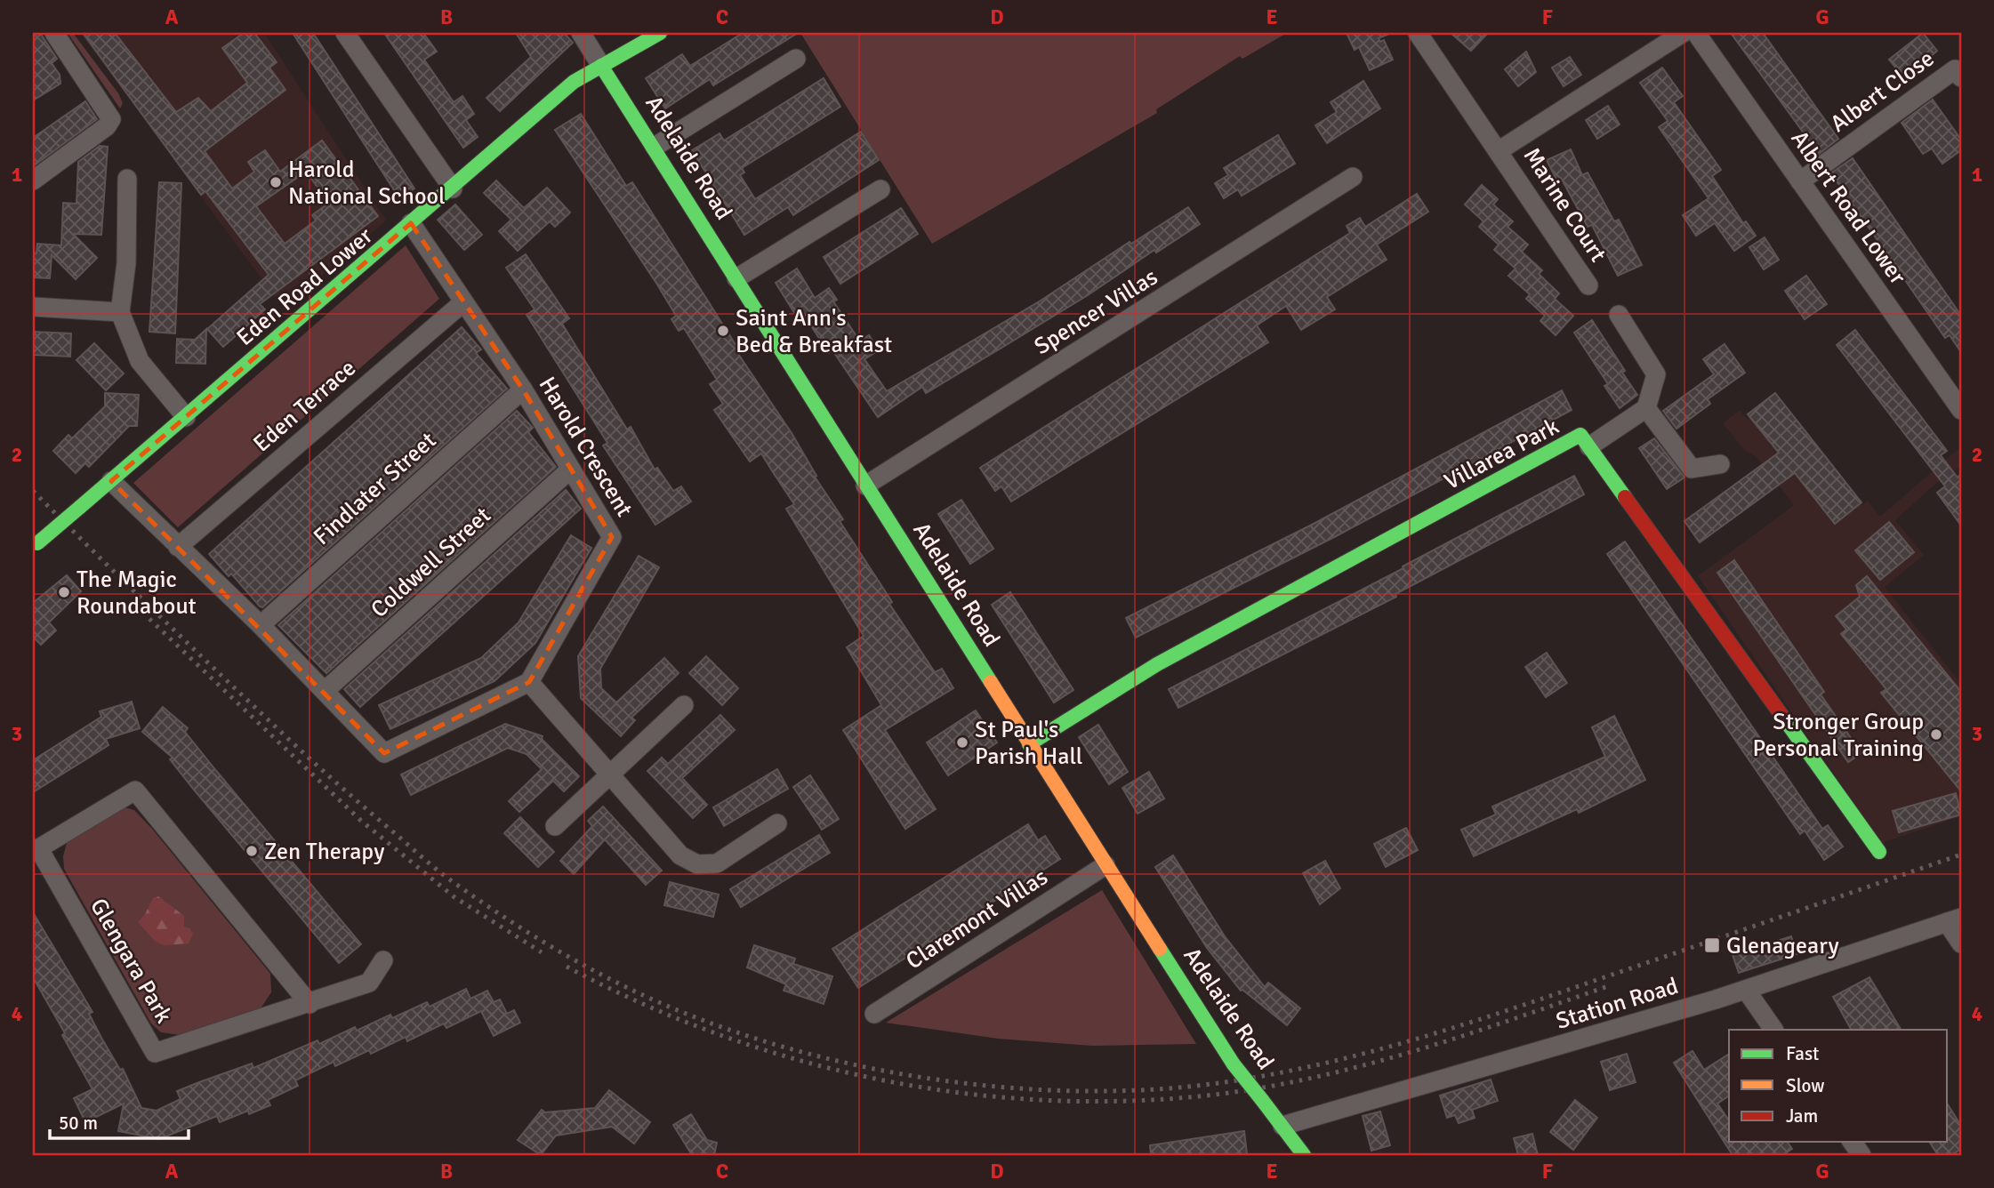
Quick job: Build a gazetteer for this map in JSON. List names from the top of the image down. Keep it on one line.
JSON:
{"streets":{"street":["Albert Close","Adelaide Road","Marine Court","Albert Road Lower","Eden Road Lower","Spencer Villas","Eden Terrace","Harold Crescent","Villarea Park","Findlater Street","Coldwell Street","Claremont Villas","Glengara Park","Station Road"]},"crossings":[["Albert Close","Albert Road Lower"],["Adelaide Road","Eden Road Lower"],["Adelaide Road","Spencer Villas"],["Adelaide Road","Villarea Park"],["Adelaide Road","Claremont Villas"],["Adelaide Road","Station Road"],["Eden Road Lower","Harold Crescent"],["Eden Terrace","Harold Crescent"],["Harold Crescent","Findlater Street"],["Harold Crescent","Coldwell Street"]],"places":{"other":["Harold National School","Saint Ann's Bed & Breakfast","The Magic Roundabout","Stronger Group Personal Training","St Paul's Parish Hall","Zen Therapy"],"transit":["Glenageary"]},"legend":["Fast","Slow","Jam"],"scale_bar":"50 m","grid":{"columns":["A","B","C","D","E","F","G"],"rows":["1","2","3","4"]}}
